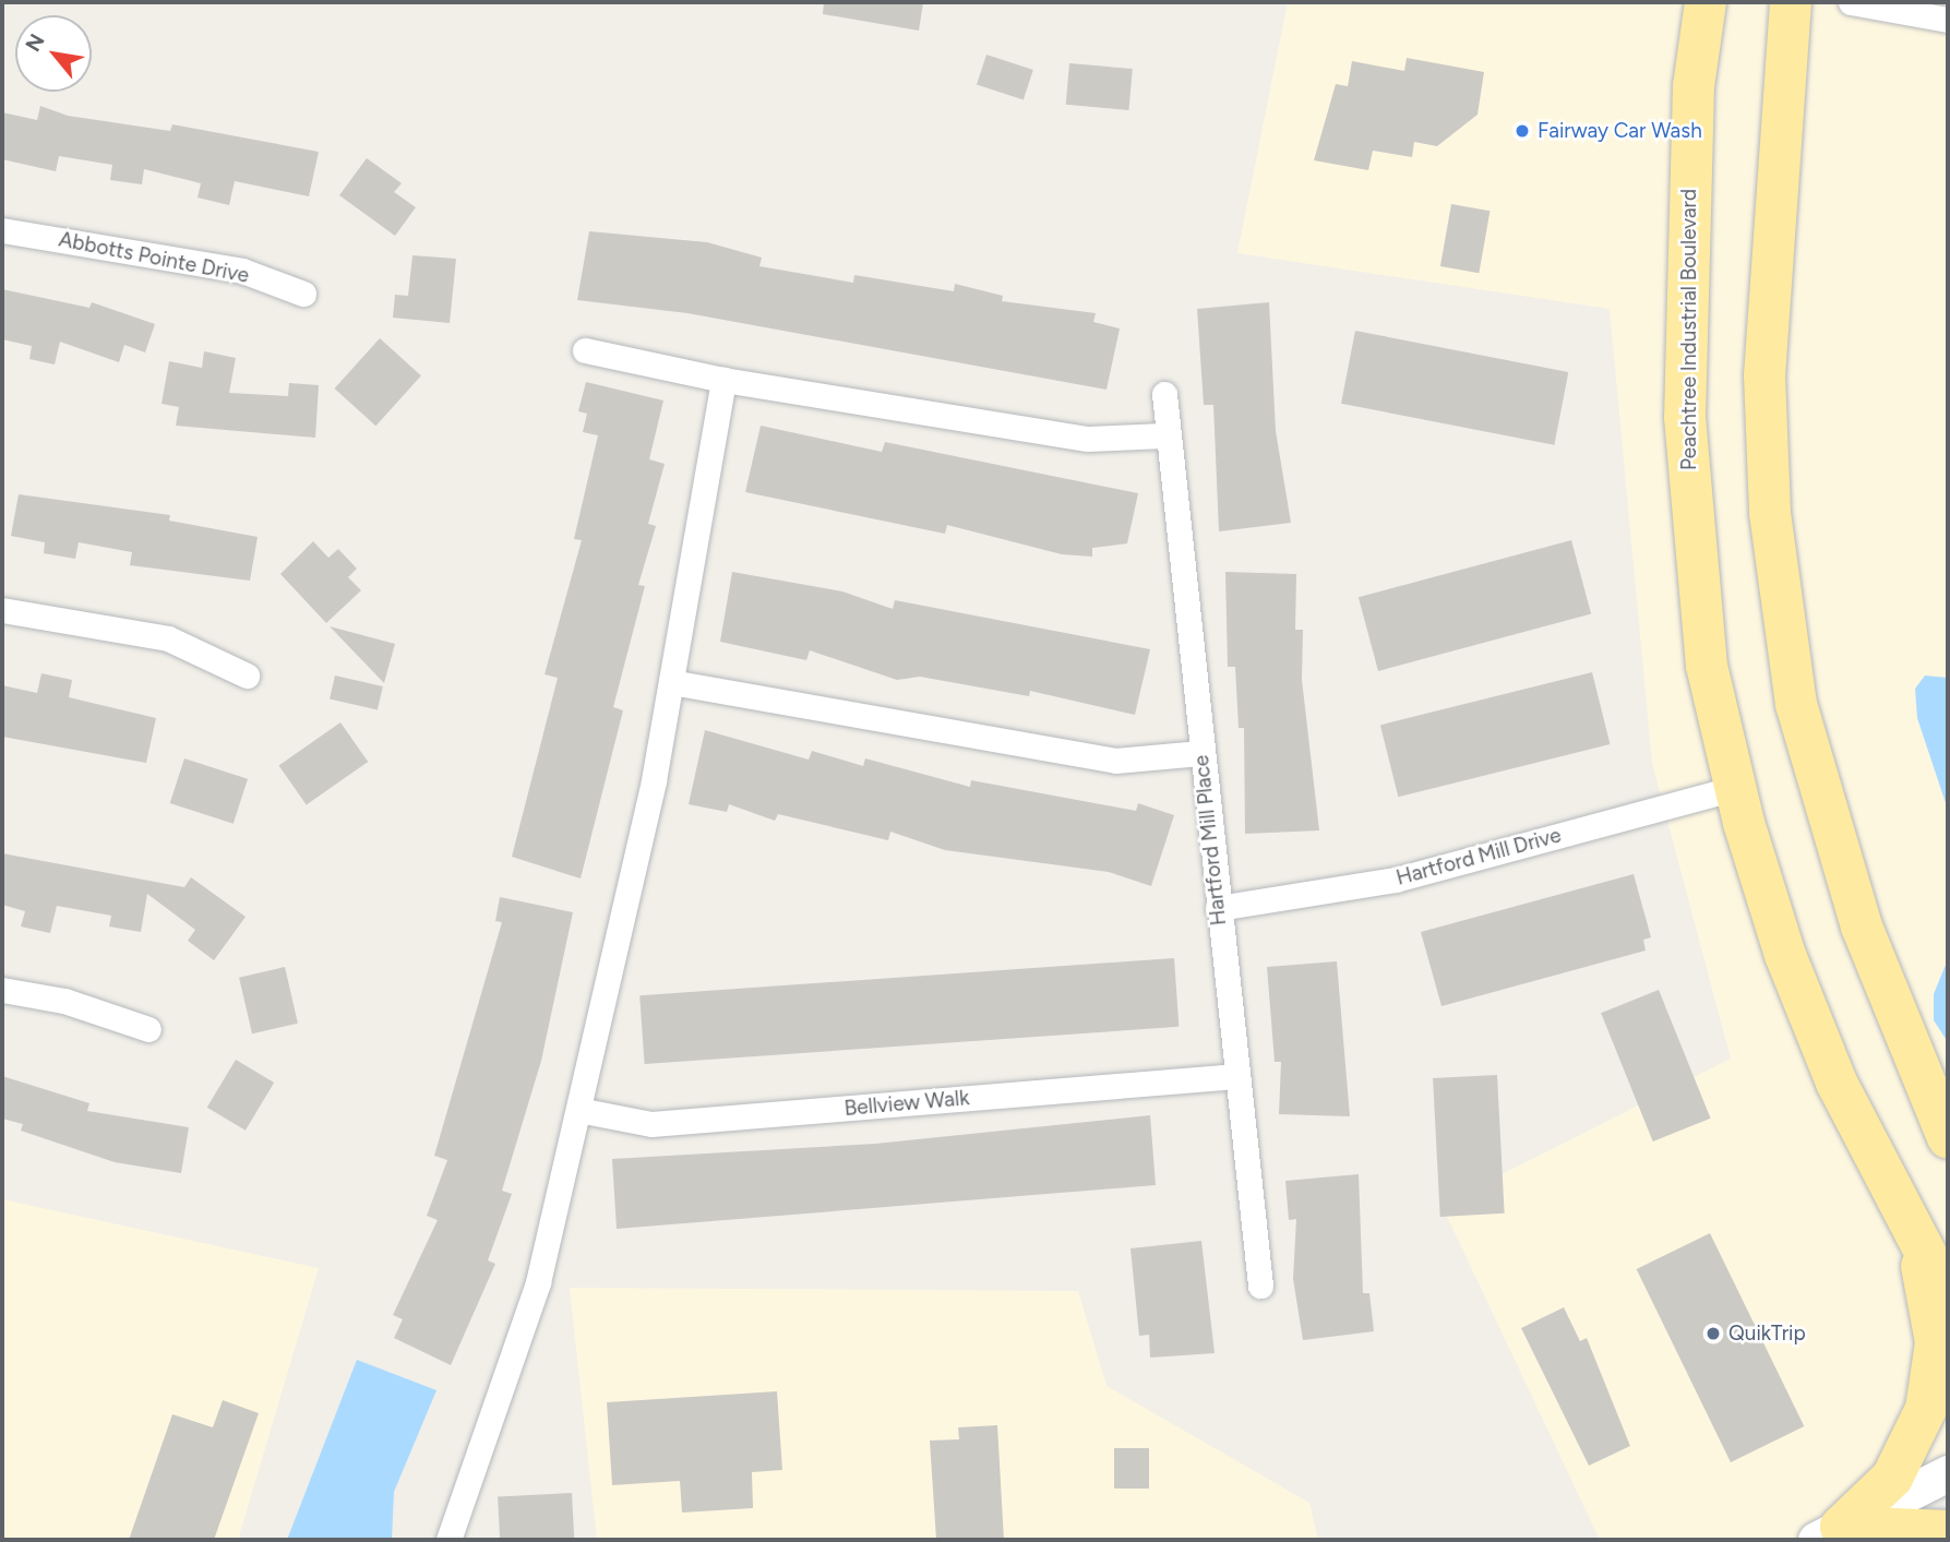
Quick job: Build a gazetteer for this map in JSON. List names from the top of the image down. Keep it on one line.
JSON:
{"streets":{"highway":["Peachtree Industrial Boulevard"],"street":["Abbotts Pointe Drive","Hartford Mill Place","Hartford Mill Drive","Bellview Walk"]},"crossings":[["Peachtree Industrial Boulevard","Hartford Mill Drive"],["Hartford Mill Place","Hartford Mill Drive"],["Hartford Mill Place","Bellview Walk"]],"places":["Fairway Car Wash","QuikTrip"],"north":"top left"}
